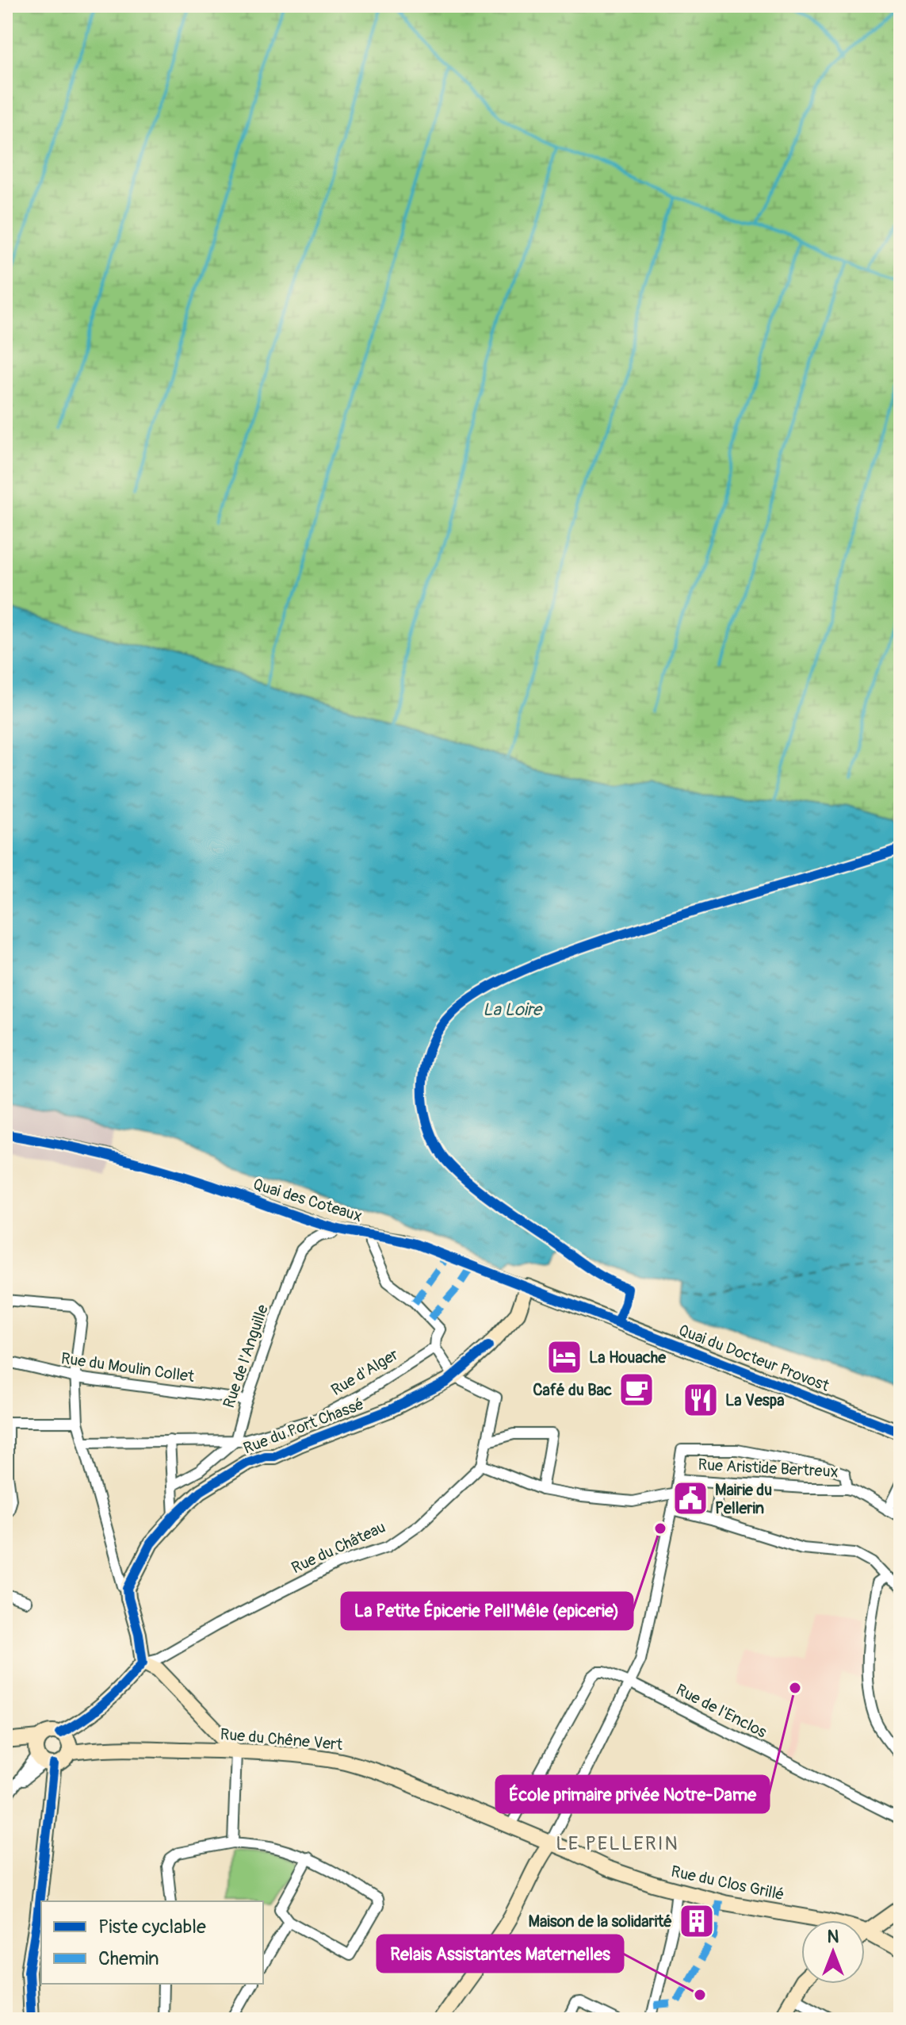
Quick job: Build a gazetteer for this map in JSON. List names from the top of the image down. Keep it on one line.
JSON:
{"streets":{"street":["Quai des Coteaux","Rue de l'Anguille","Quai du Docteur Provost","Rue du Moulin Collet","Rue d'Alger","Rue du Port Chassé","Rue Aristide Bertreux","Rue du Château","Rue de l'Enclos","Rue du Chêne Vert","Rue du Clos Grillé"]},"crossings":[["Quai des Coteaux","Rue de l'Anguille"],["Quai des Coteaux","Quai du Docteur Provost"],["Quai des Coteaux","Rue du Port Chassé"],["Rue de l'Anguille","Rue du Moulin Collet"],["Rue de l'Anguille","Rue d'Alger"],["Rue Aristide Bertreux","Rue de l'Enclos"],["Rue Aristide Bertreux","Rue du Chêne Vert"],["Rue Aristide Bertreux","Rue du Clos Grillé"],["Rue du Château","Rue du Chêne Vert"],["Rue de l'Enclos","Rue du Chêne Vert"],["Rue du Chêne Vert","Rue du Clos Grillé"]],"districts":["LE PELLERIN"],"water":["La Loire"],"places":{"hotel":["La Houache"],"cafe":["Café du Bac"],"restaurant":["La Vespa"],"public building":["Mairie du Pellerin"],"other":["La Petite Épicerie Pell'Mêle (epicerie)","École primaire privée Notre-Dame","Relais Assistantes Maternelles"],"building":["Maison de la solidarité"]},"legend":["Piste cyclable","Chemin"],"north":"top"}
